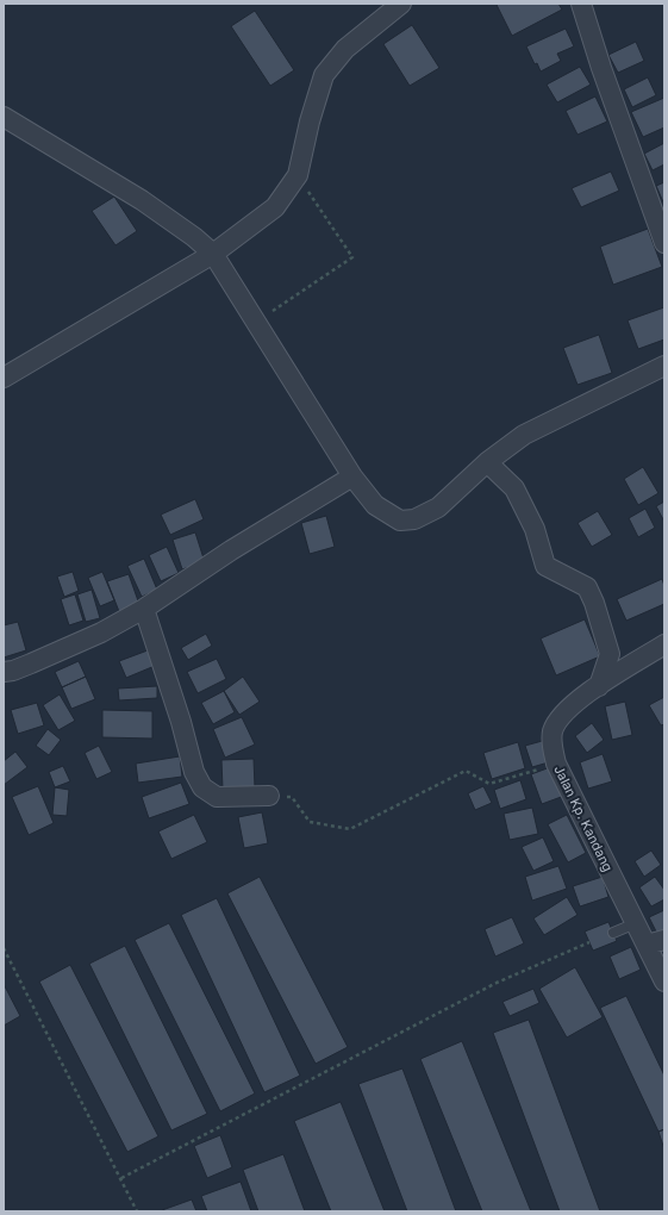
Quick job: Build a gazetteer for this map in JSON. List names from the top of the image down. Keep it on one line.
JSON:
{"streets":{"street":["Jalan Kp. Kandang"]}}
